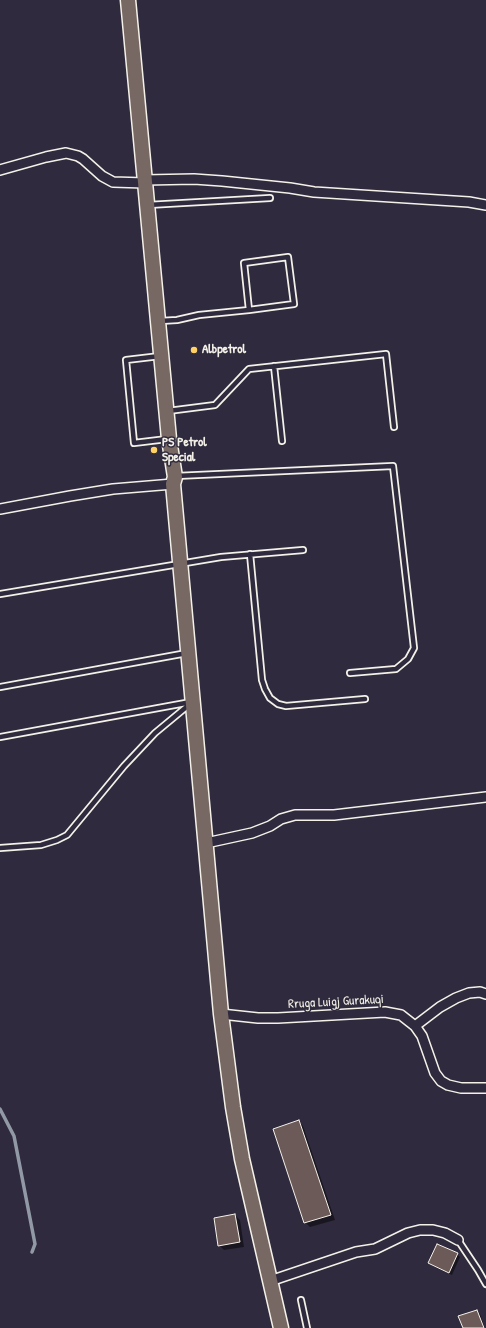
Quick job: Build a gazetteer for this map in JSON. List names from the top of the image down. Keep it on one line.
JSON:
{"streets":{"street":["Rruga Luigj Gurakuqi"]},"places":["Albpetrol","PS Petrol Special"]}
